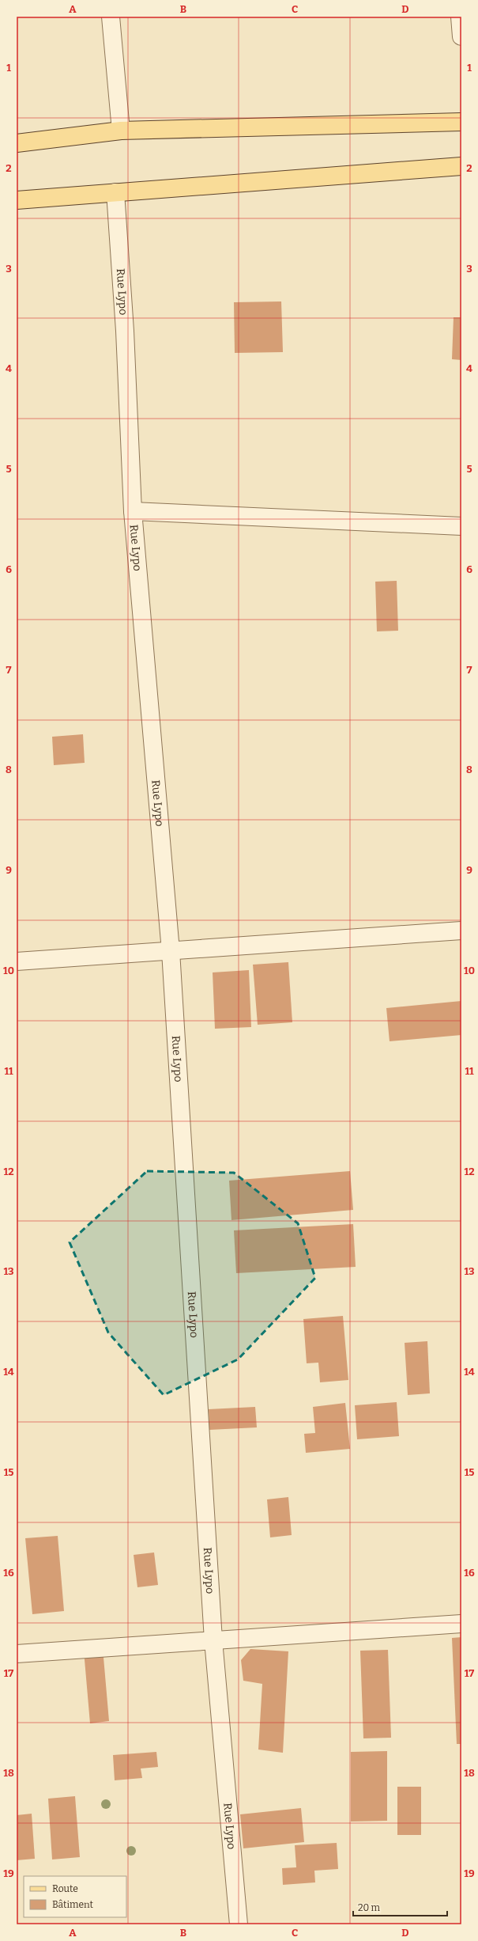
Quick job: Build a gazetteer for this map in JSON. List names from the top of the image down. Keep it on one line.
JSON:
{"streets":{"street":["Rue Lypo"]},"legend":["Route","Bâtiment"],"scale_bar":"20 m","grid":{"columns":["A","B","C","D"],"rows":["1","2","3","4","5","6","7","8","9","10","11","12","13","14","15","16","17","18","19"]}}
